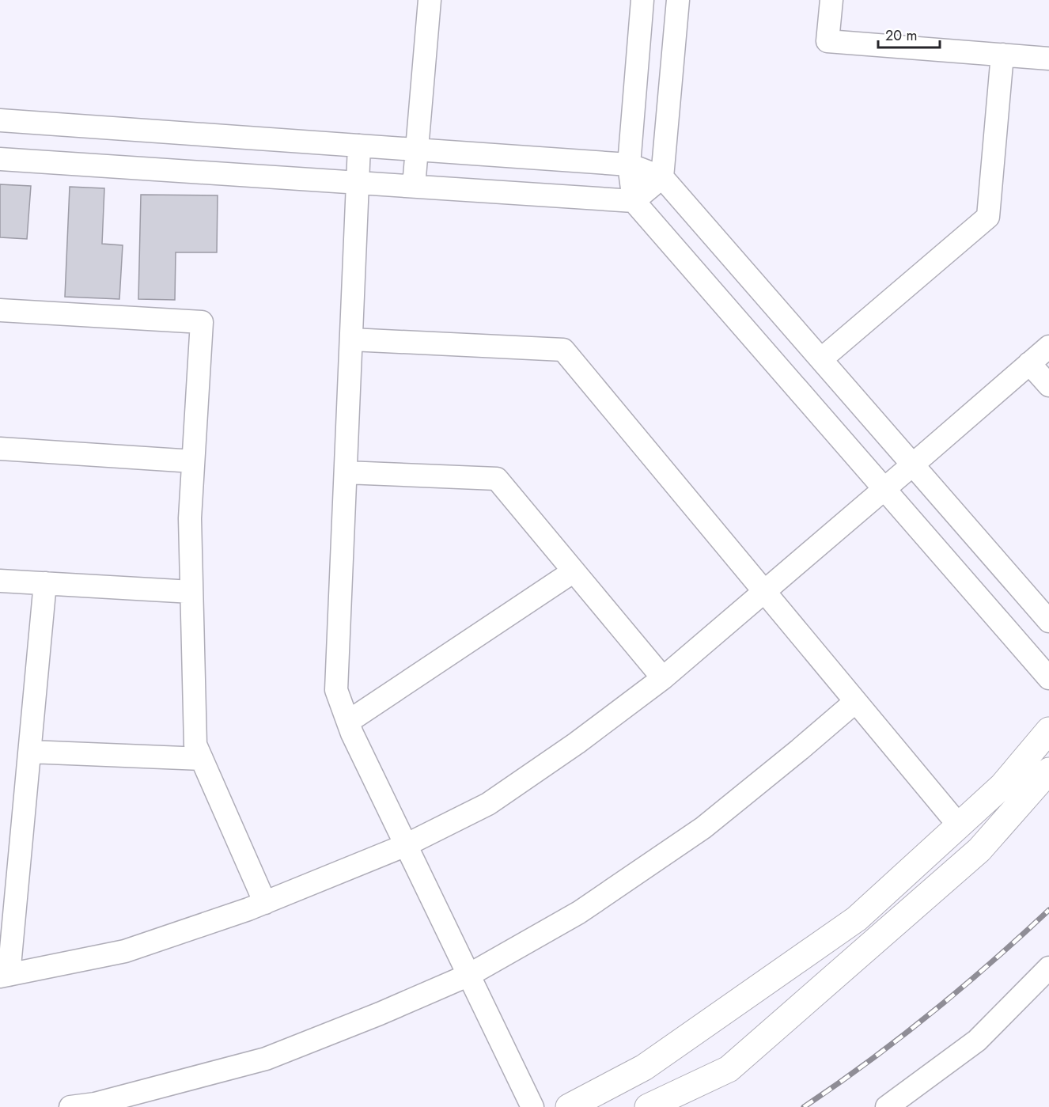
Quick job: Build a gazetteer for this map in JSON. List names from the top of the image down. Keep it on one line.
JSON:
{"scale_bar":"20 m"}
